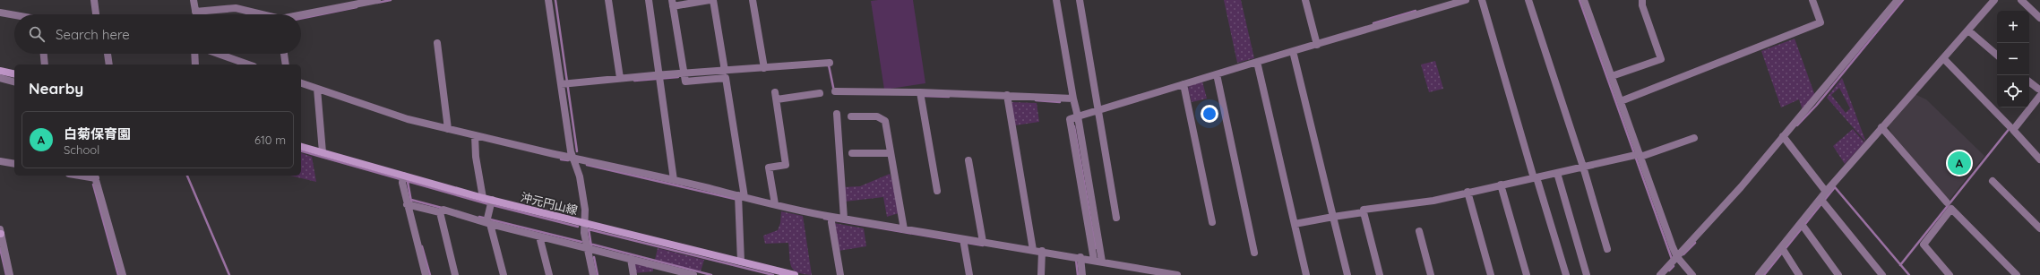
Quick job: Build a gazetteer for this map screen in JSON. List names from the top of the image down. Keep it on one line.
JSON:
{"streets":{"main road":["沖元円山線"]},"page":{"map_buttons":["+","−"],"search":"Search here","heading":"Nearby","list":[{"mark":"A","name":"白菊保育園","note":"School","value":"610 m"}],"pins":"A"}}
